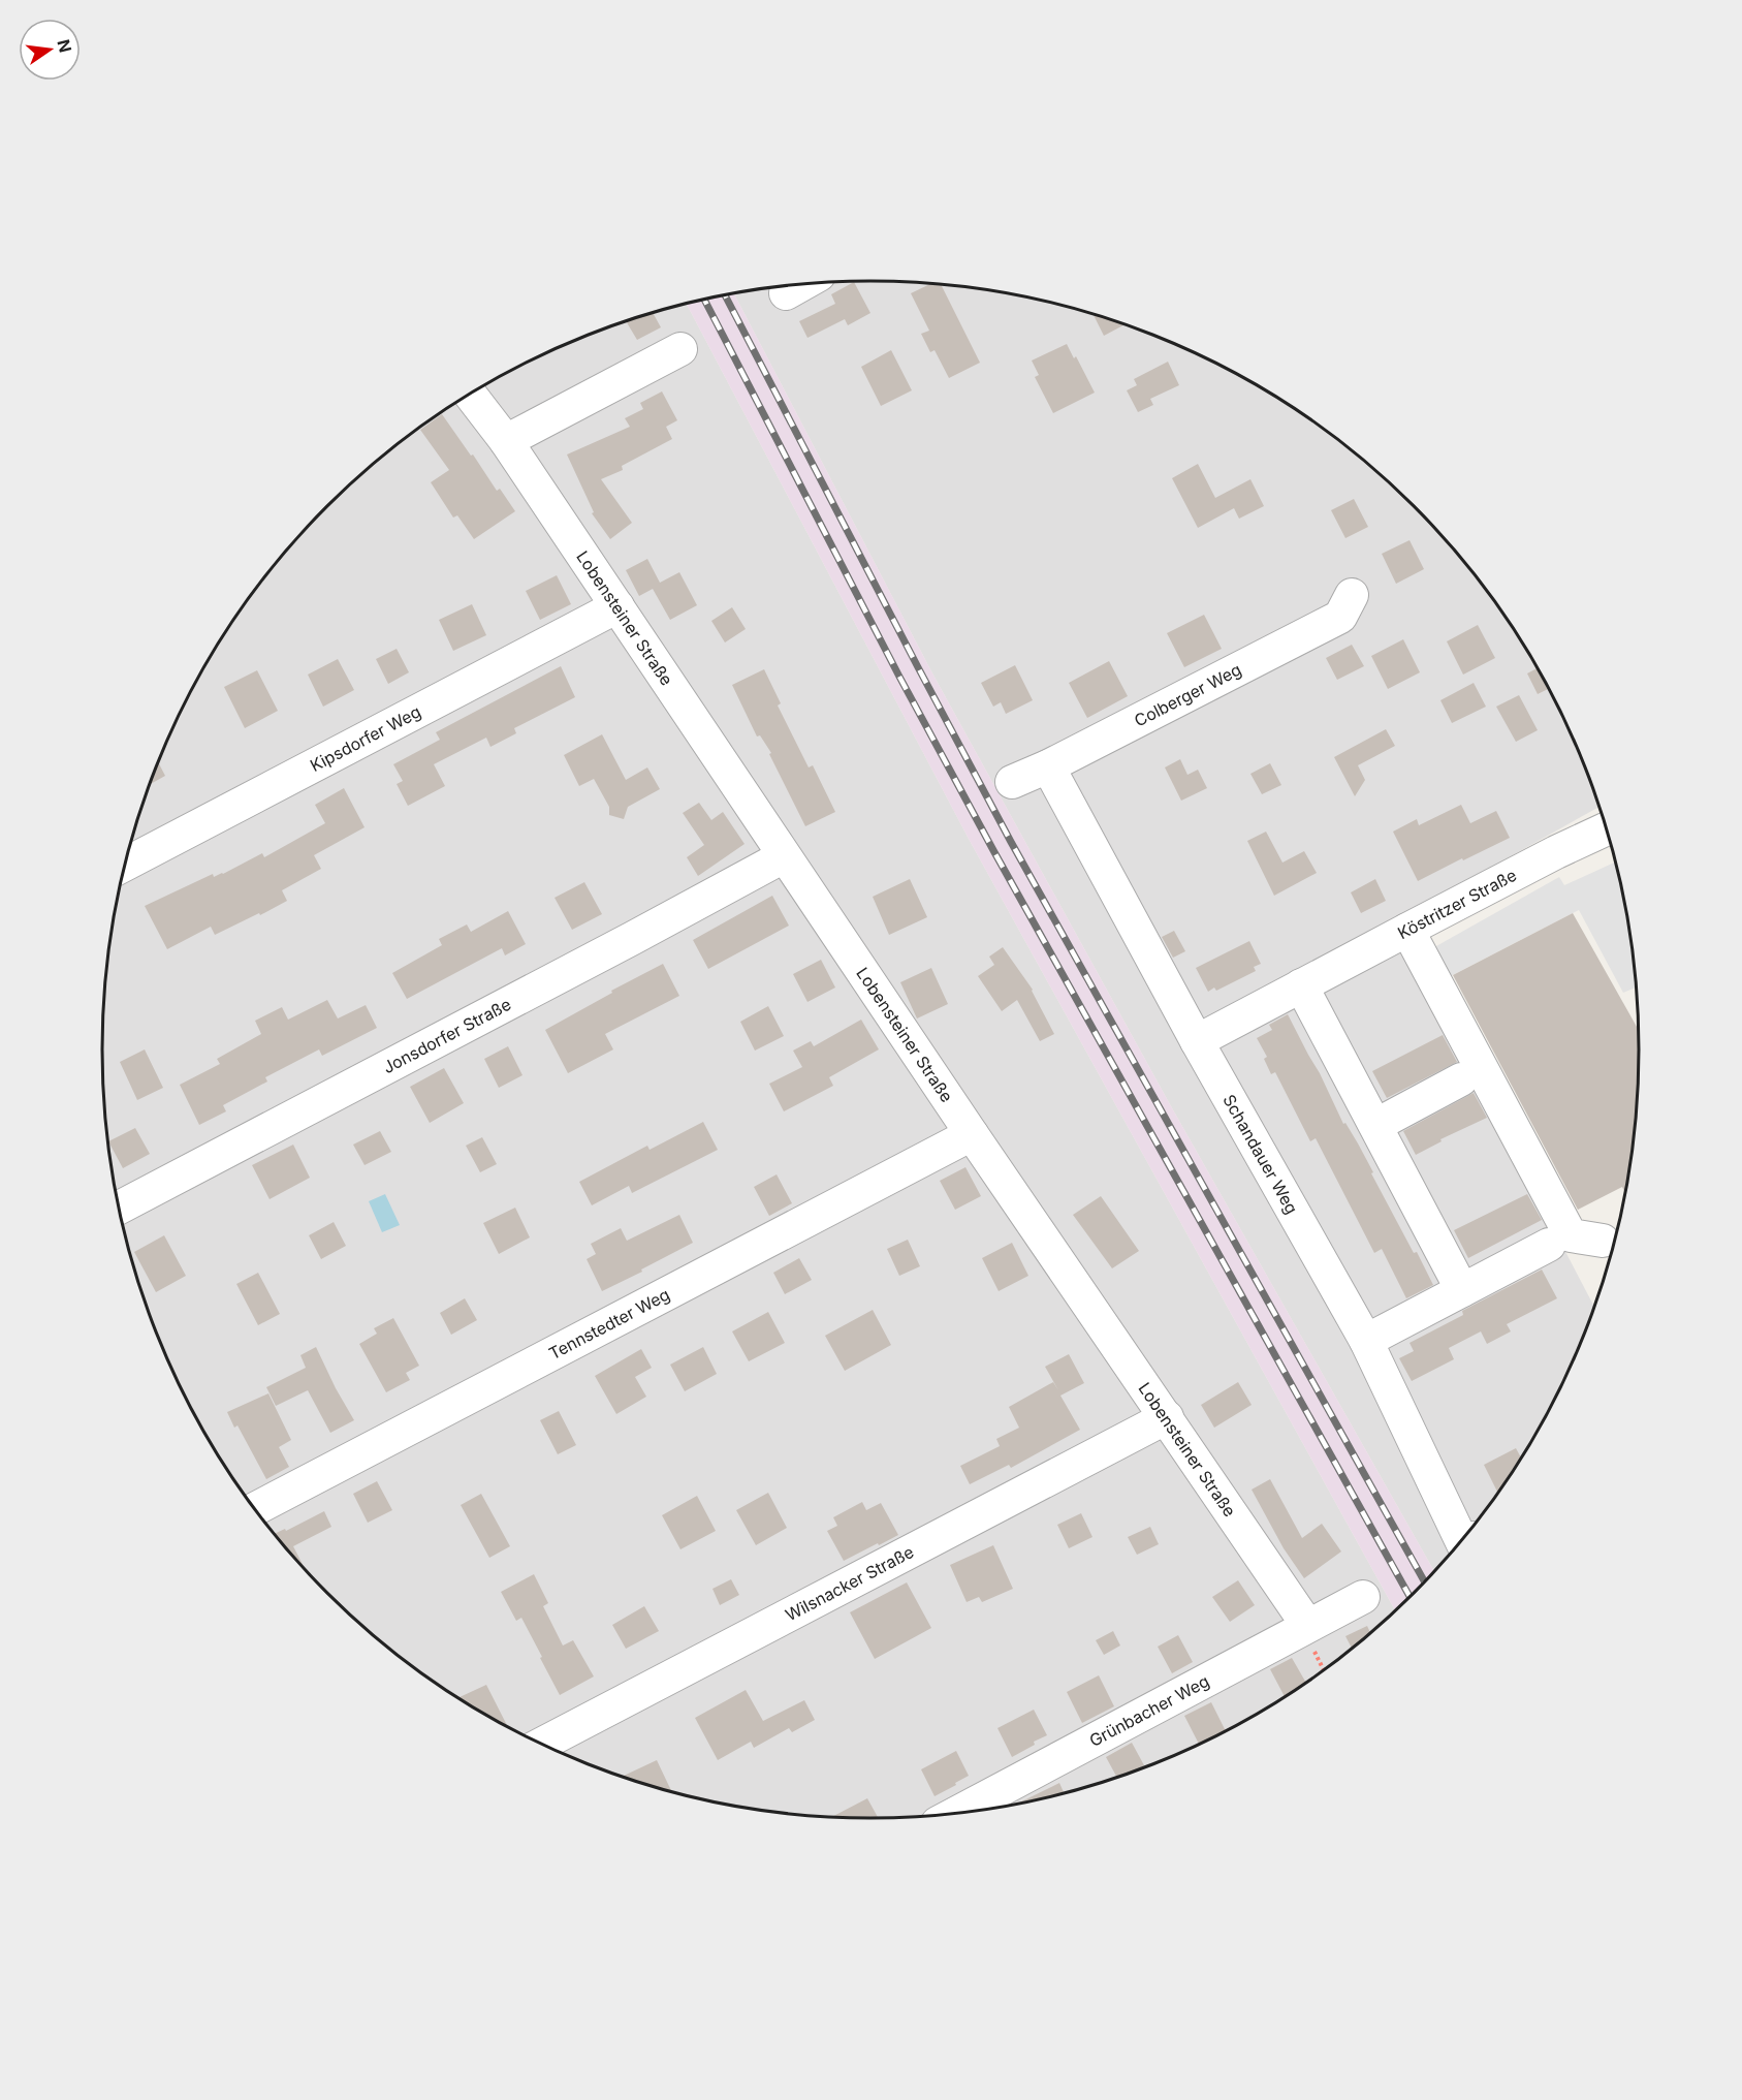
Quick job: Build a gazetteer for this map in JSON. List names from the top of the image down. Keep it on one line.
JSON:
{"streets":{"street":["Lobensteiner Straße","Colberger Weg","Kipsdorfer Weg","Köstritzer Straße","Jonsdorfer Straße","Schandauer Weg","Tennstedter Weg","Wilsnacker Straße","Grünbacher Weg"]},"crossings":[["Lobensteiner Straße","Kipsdorfer Weg"],["Lobensteiner Straße","Jonsdorfer Straße"],["Lobensteiner Straße","Tennstedter Weg"],["Lobensteiner Straße","Wilsnacker Straße"],["Lobensteiner Straße","Grünbacher Weg"],["Colberger Weg","Schandauer Weg"],["Köstritzer Straße","Schandauer Weg"]],"north":"right"}
